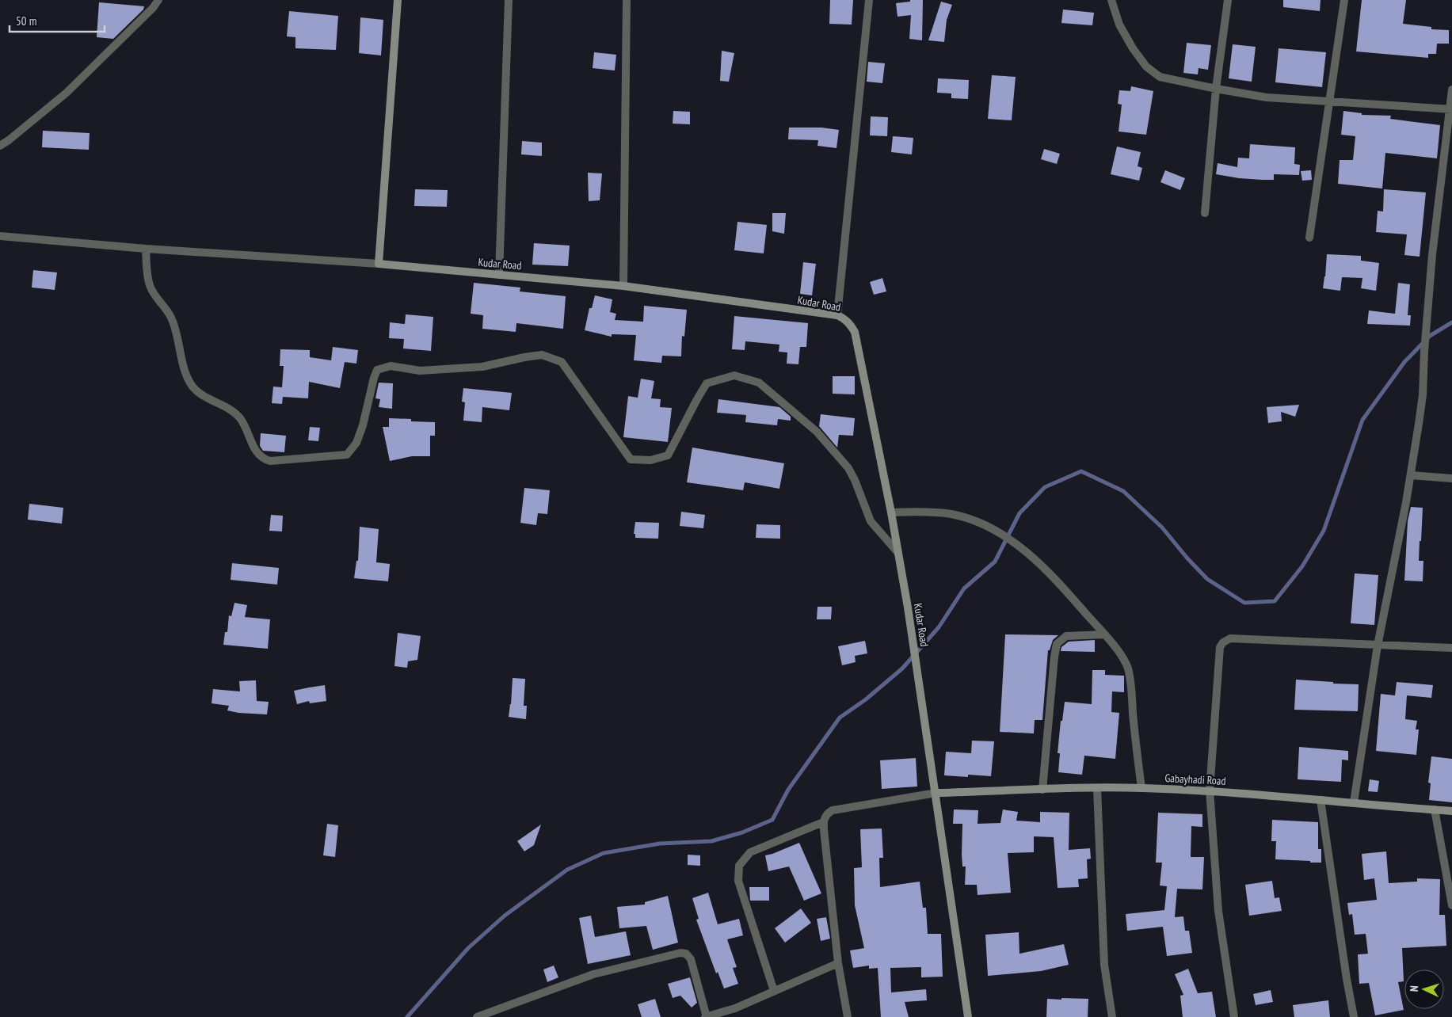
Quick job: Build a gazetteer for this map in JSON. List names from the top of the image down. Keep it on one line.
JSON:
{"streets":{"street":["Kudar Road","Gabayhadi Road"]},"crossings":[["Kudar Road","Gabayhadi Road"]],"scale_bar":"50 m","north":"left"}
